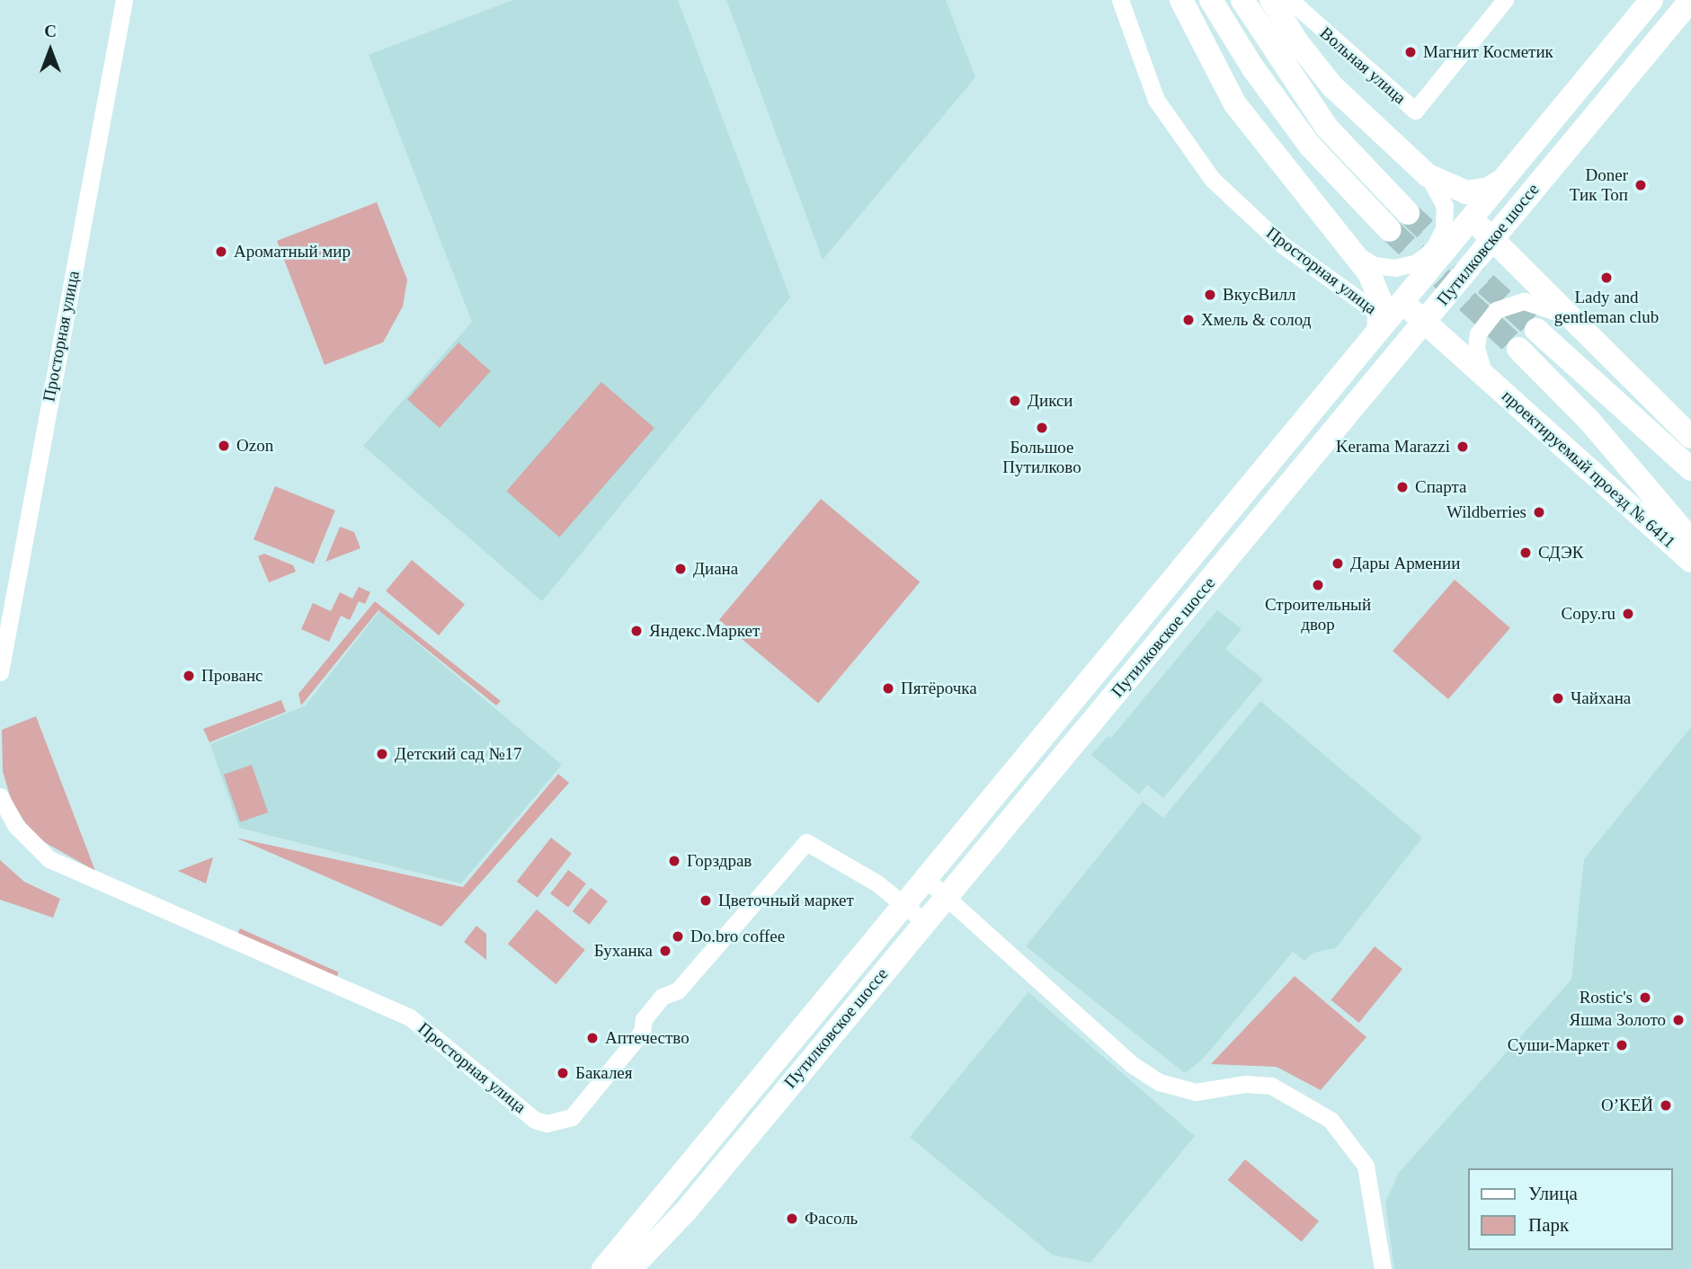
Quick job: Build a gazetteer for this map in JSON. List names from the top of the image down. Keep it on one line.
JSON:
{"streets":{"main road":["Путилковское шоссе","проектируемый проезд № 6411"],"street":["Вольная улица","Просторная улица"]},"crossings":[["Путилковское шоссе","Просторная улица"],["Путилковское шоссе","проектируемый проезд № 6411"],["Просторная улица","проектируемый проезд № 6411"]],"places":["Магнит Косметик","Doner Тик Топ","Ароматный мир","Lady and gentleman club","ВкусВилл","Хмель & солод","Дикси","Большое Путилково","Ozon","Kerama Marazzi","Спарта","Wildberries","СДЭК","Дары Армении","Диана","Строительный двор","Copy.ru","Яндекс.Маркет","Прованс","Пятёрочка","Чайхана","Детский сад №17","Горздрав","Цветочный маркет","Do.bro coffee","Буханка","Rostic's","Яшма Золото","Аптечество","Суши-Маркет","Бакалея","О’КЕЙ","Фасоль"],"legend":["Улица","Парк"],"north":"top"}
